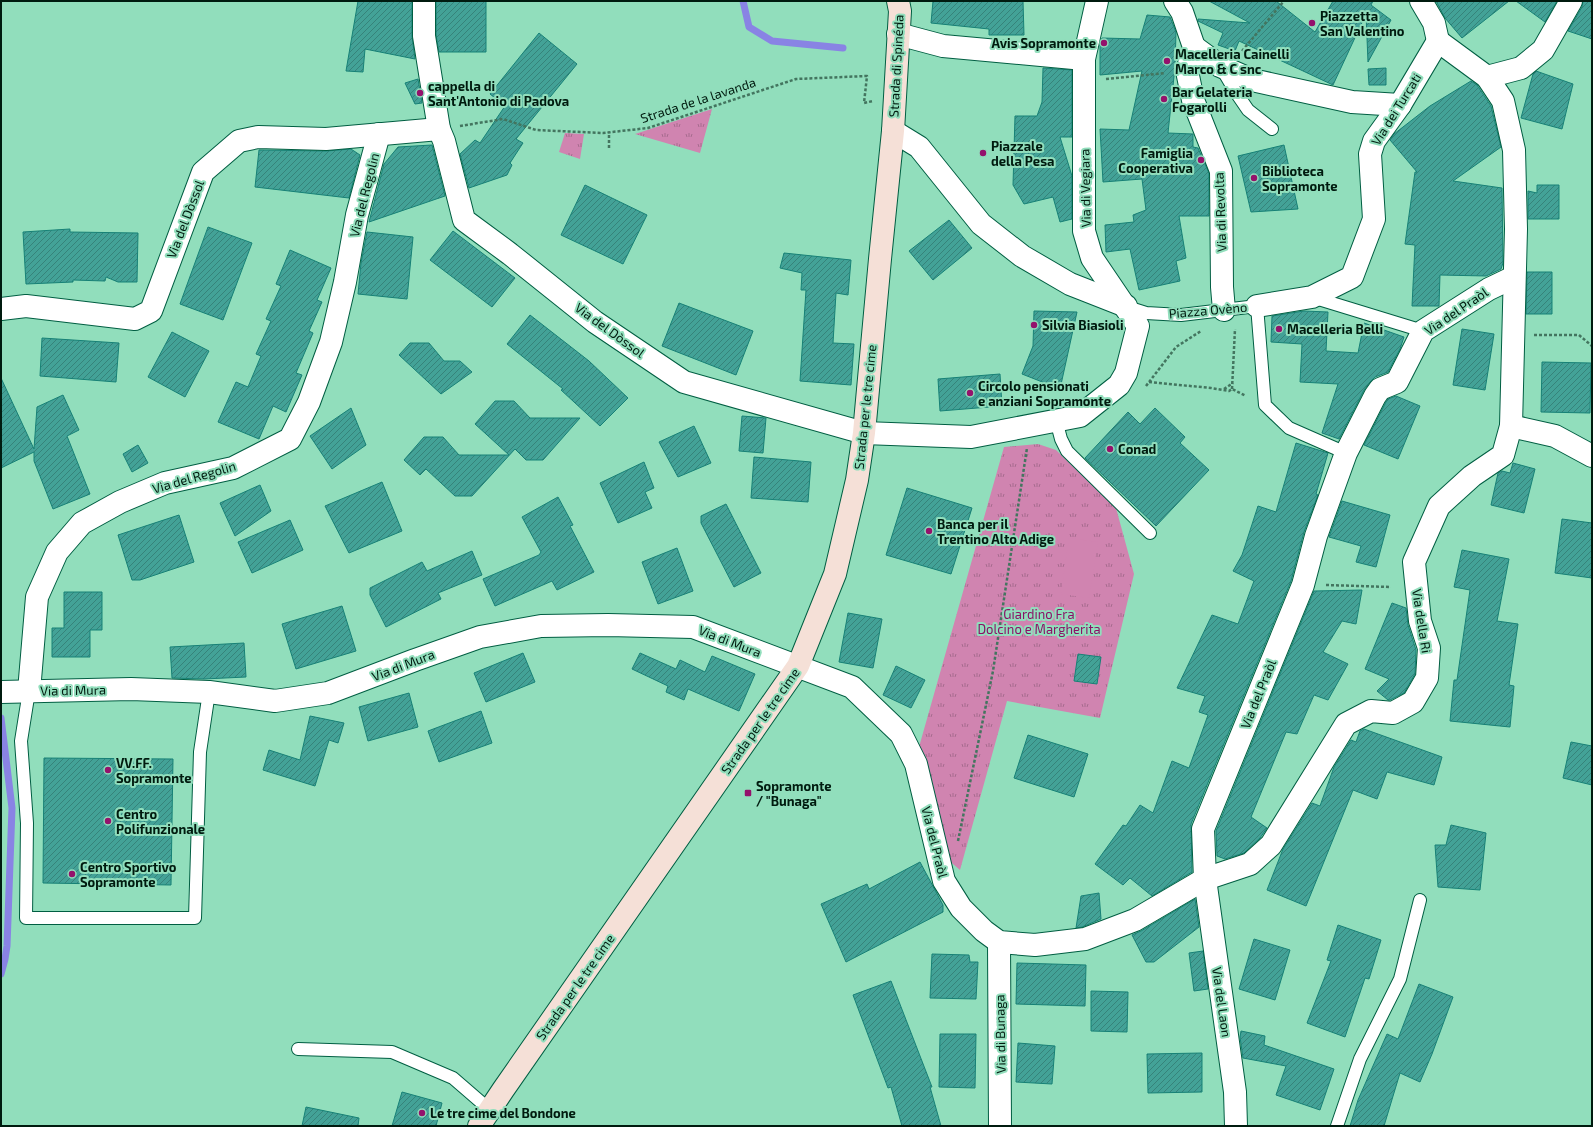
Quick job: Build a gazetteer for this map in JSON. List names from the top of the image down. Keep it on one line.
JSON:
{"streets":{"main road":["Strada di Spinéda","Strada per le tre cime"],"street":["Via dei Turcati","Via di Vegiara","Via del Regolin","Via di Revolta","Via del Dòssol","Via del Praòl","Via della Ri","Via di Mura","Via del Laon","Via di Bunaga"],"lane":["Piazza Ovèno"],"path":["Strada de la lavanda"]},"crossings":[["Strada di Spinéda","Strada per le tre cime"],["Strada de la lavanda","Via del Dòssol"],["Via dei Turcati","Via di Revolta"],["Via dei Turcati","Piazza Ovèno"],["Via dei Turcati","Via del Praòl"],["Via di Vegiara","Piazza Ovèno"],["Via del Regolin","Via del Dòssol"],["Via del Regolin","Via di Mura"],["Via di Revolta","Piazza Ovèno"],["Via del Dòssol","Strada per le tre cime"],["Via del Praòl","Strada per le tre cime"],["Via del Praòl","Via della Ri"],["Via del Praòl","Via di Mura"],["Via del Praòl","Via del Laon"],["Via del Praòl","Via di Bunaga"],["Strada per le tre cime","Via di Mura"],["Via della Ri","Via del Laon"]],"parks":["Giardino Fra Dolcino e Margherita"],"places":{"other":["Piazzetta San Valentino","Avis Sopramonte","Macelleria Cainelli Marco & C snc","cappella di Sant'Antonio di Padova","Bar Gelateria Fogarolli","Piazzale della Pesa","Famiglia Cooperativa","Biblioteca Sopramonte","Silvia Biasioli","Macelleria Belli","Circolo pensionati e anziani Sopramonte","Conad","Banca per il Trentino Alto Adige","VV.FF. Sopramonte","Centro Polifunzionale","Centro Sportivo Sopramonte","Le tre cime del Bondone"],"transit":["Sopramonte / \"Bunaga\""]}}
